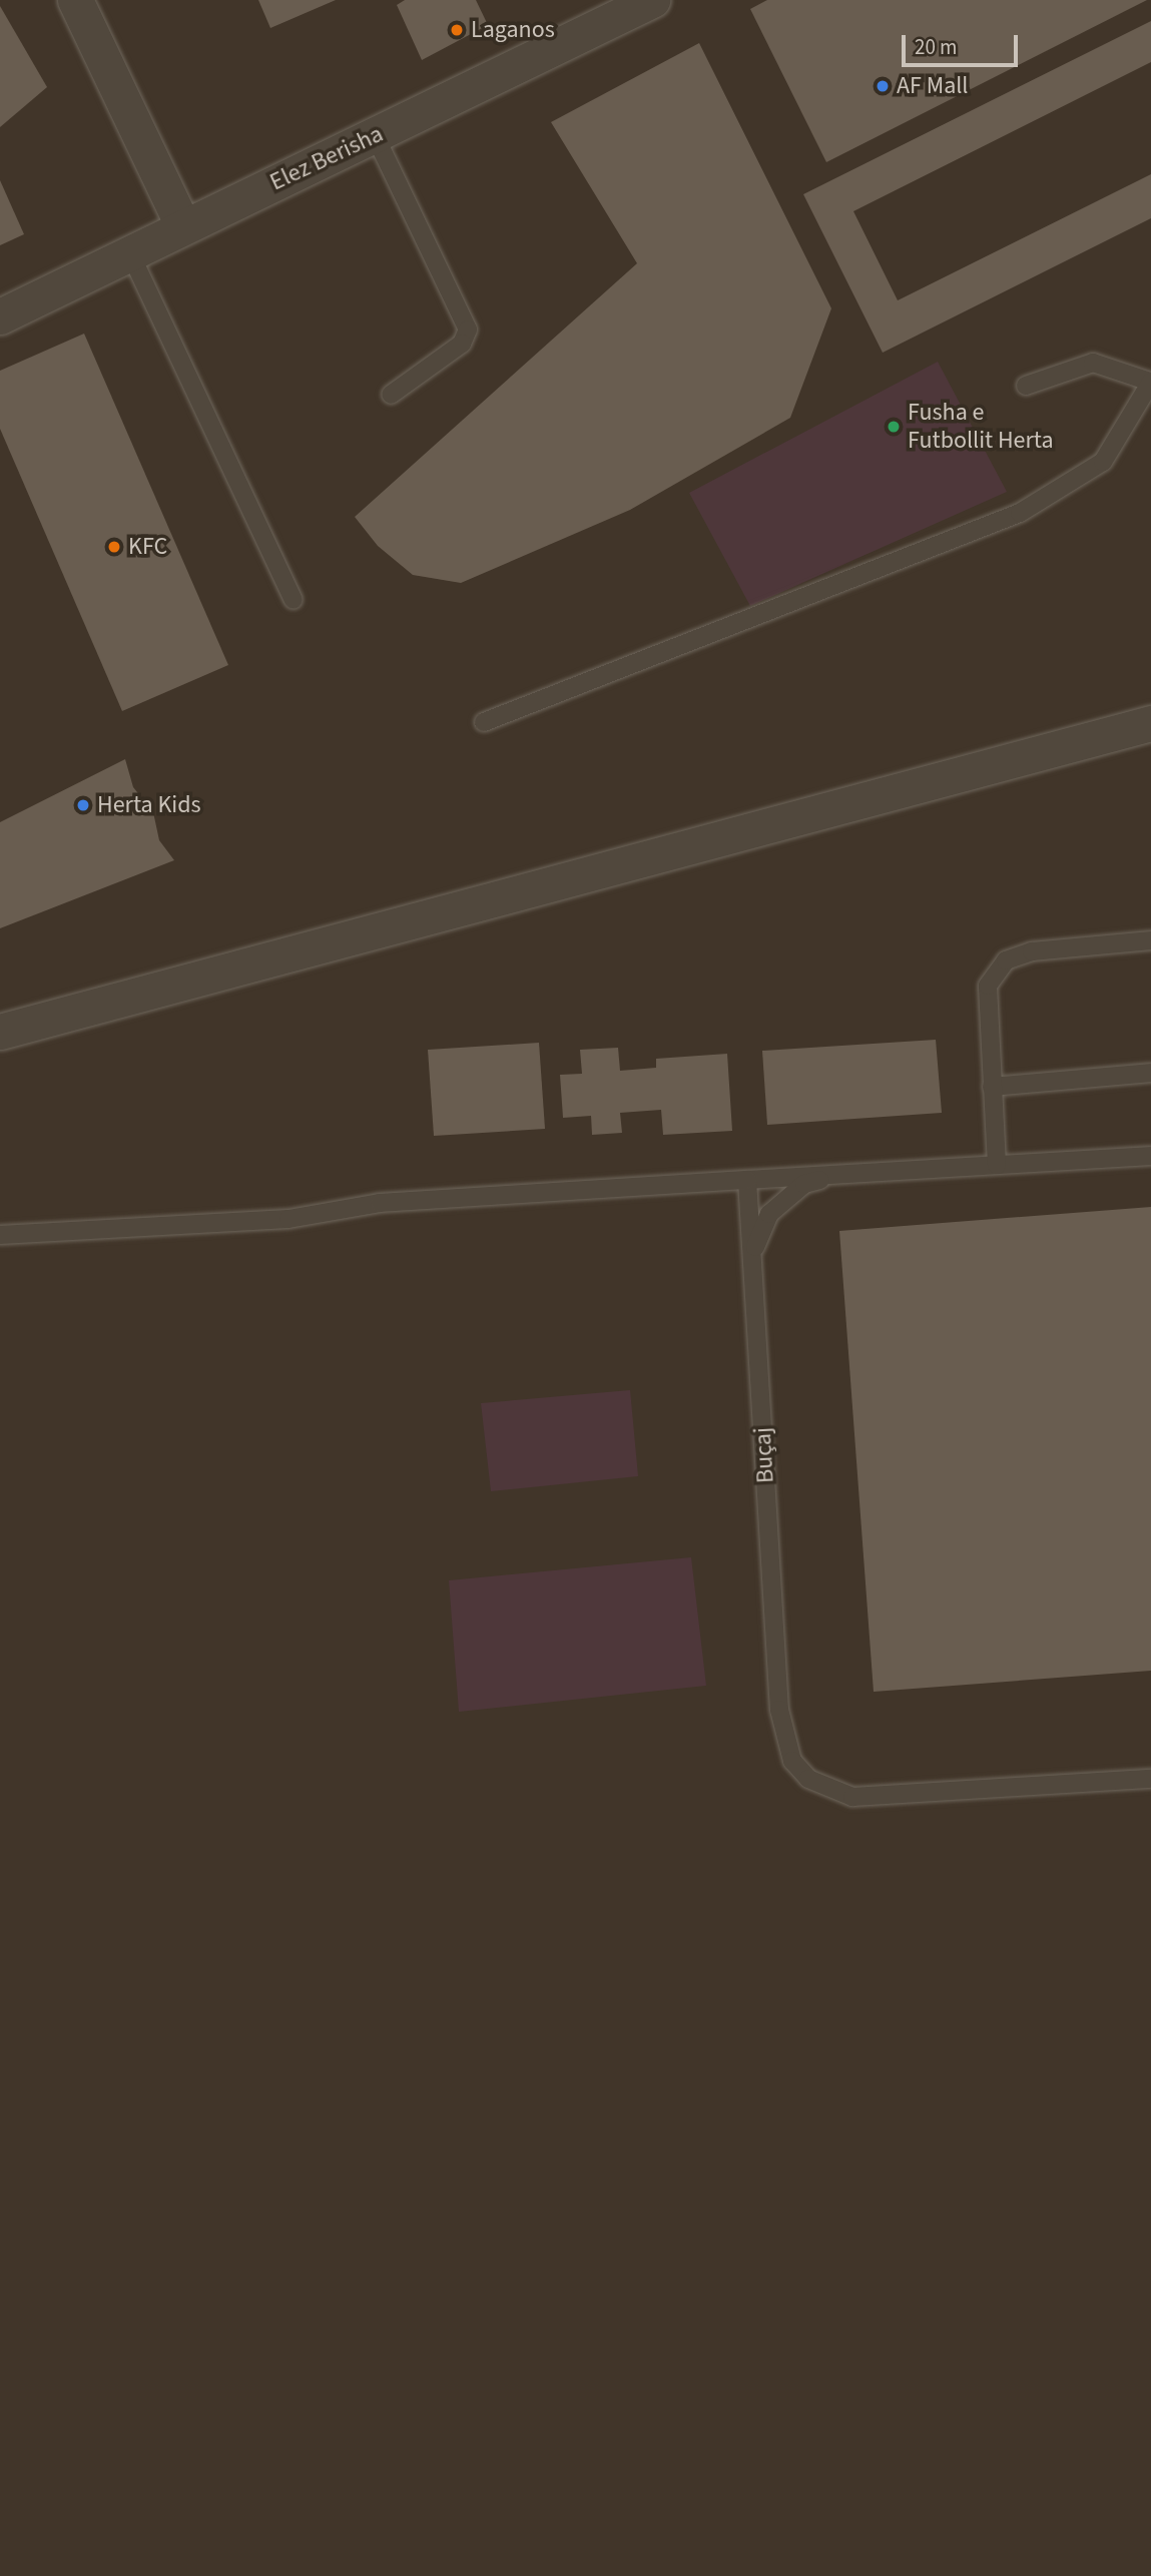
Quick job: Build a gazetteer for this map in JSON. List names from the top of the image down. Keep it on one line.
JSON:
{"streets":{"street":["Elez Berisha"],"lane":["Buçaj"]},"places":["Laganos","AF Mall","Fusha e Futbollit Herta","KFC","Herta Kids"],"scale_bar":"20 m"}
